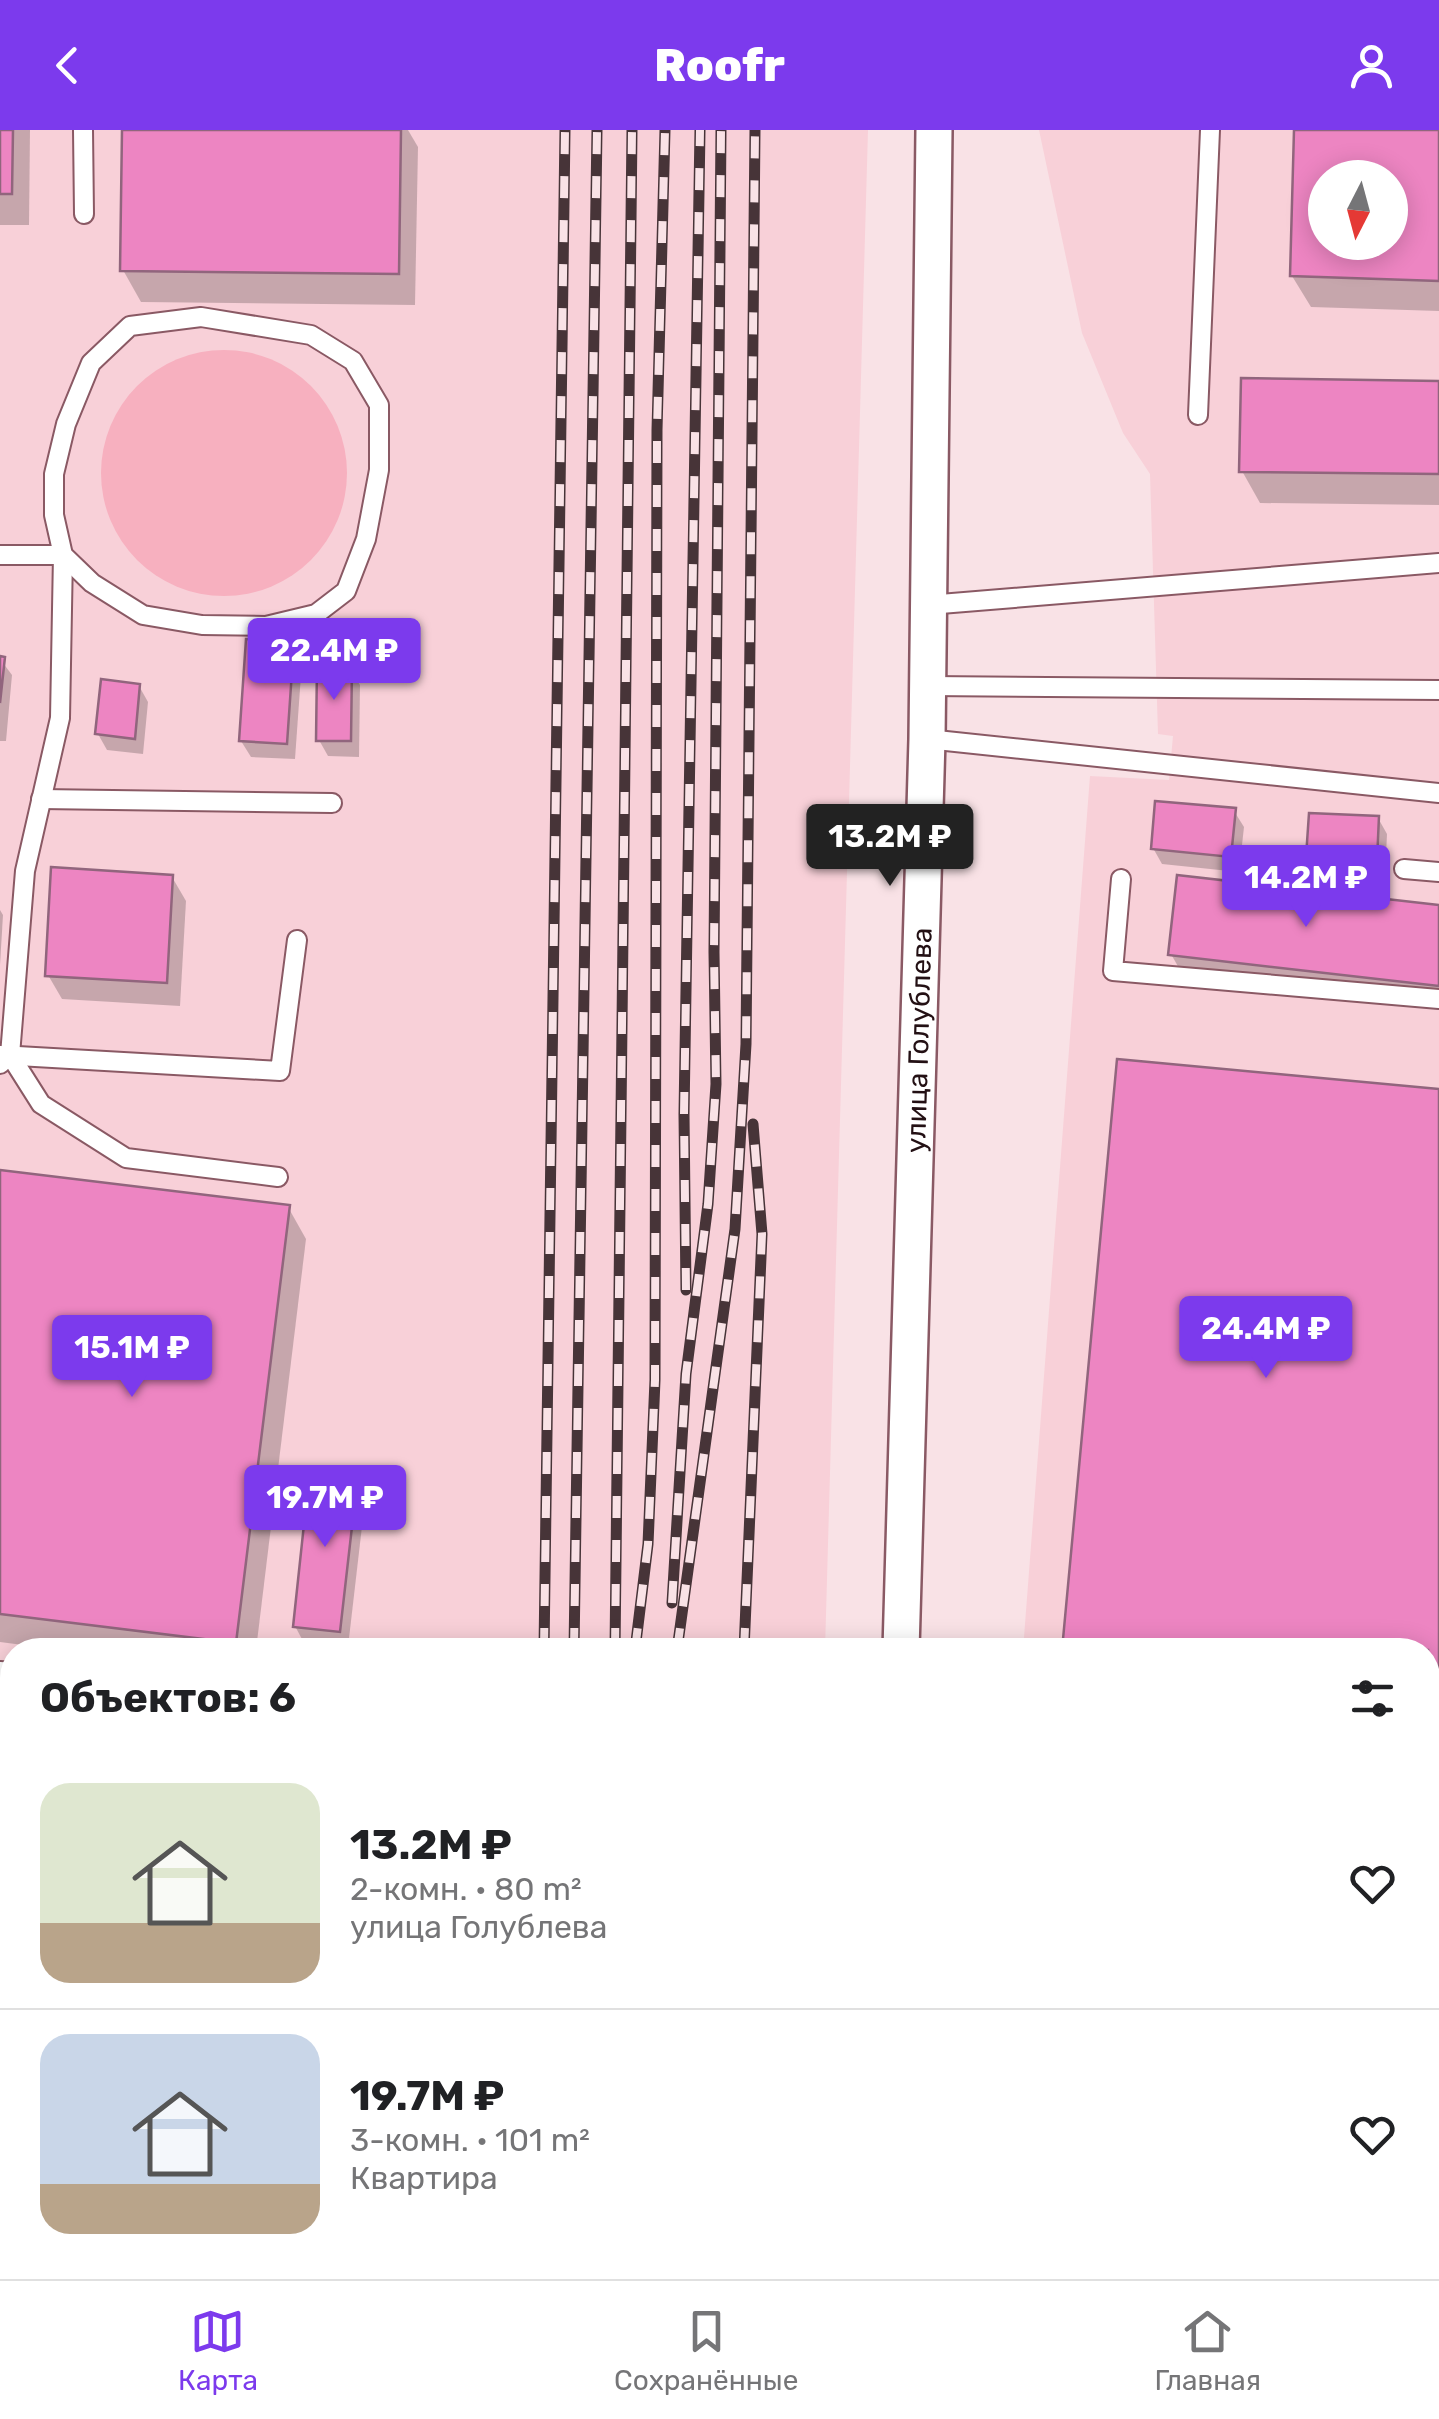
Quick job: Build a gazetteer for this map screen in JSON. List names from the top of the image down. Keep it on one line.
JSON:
{"streets":{"street":["улица Голублева"]},"north":"bottom","page":{"header":"Roofr","price":["22.4M ₽","13.2M ₽","14.2M ₽","24.4M ₽","15.1M ₽","19.7M ₽"],"heading":"Объектов: 6","list":[{"name":"13.2M ₽","note":"2-комн. · 80 m² · улица Голублева"},{"name":"19.7M ₽","note":"3-комн. · 101 m² · Квартира"}],"tabs":["Карта","Сохранённые","Главная"]}}
